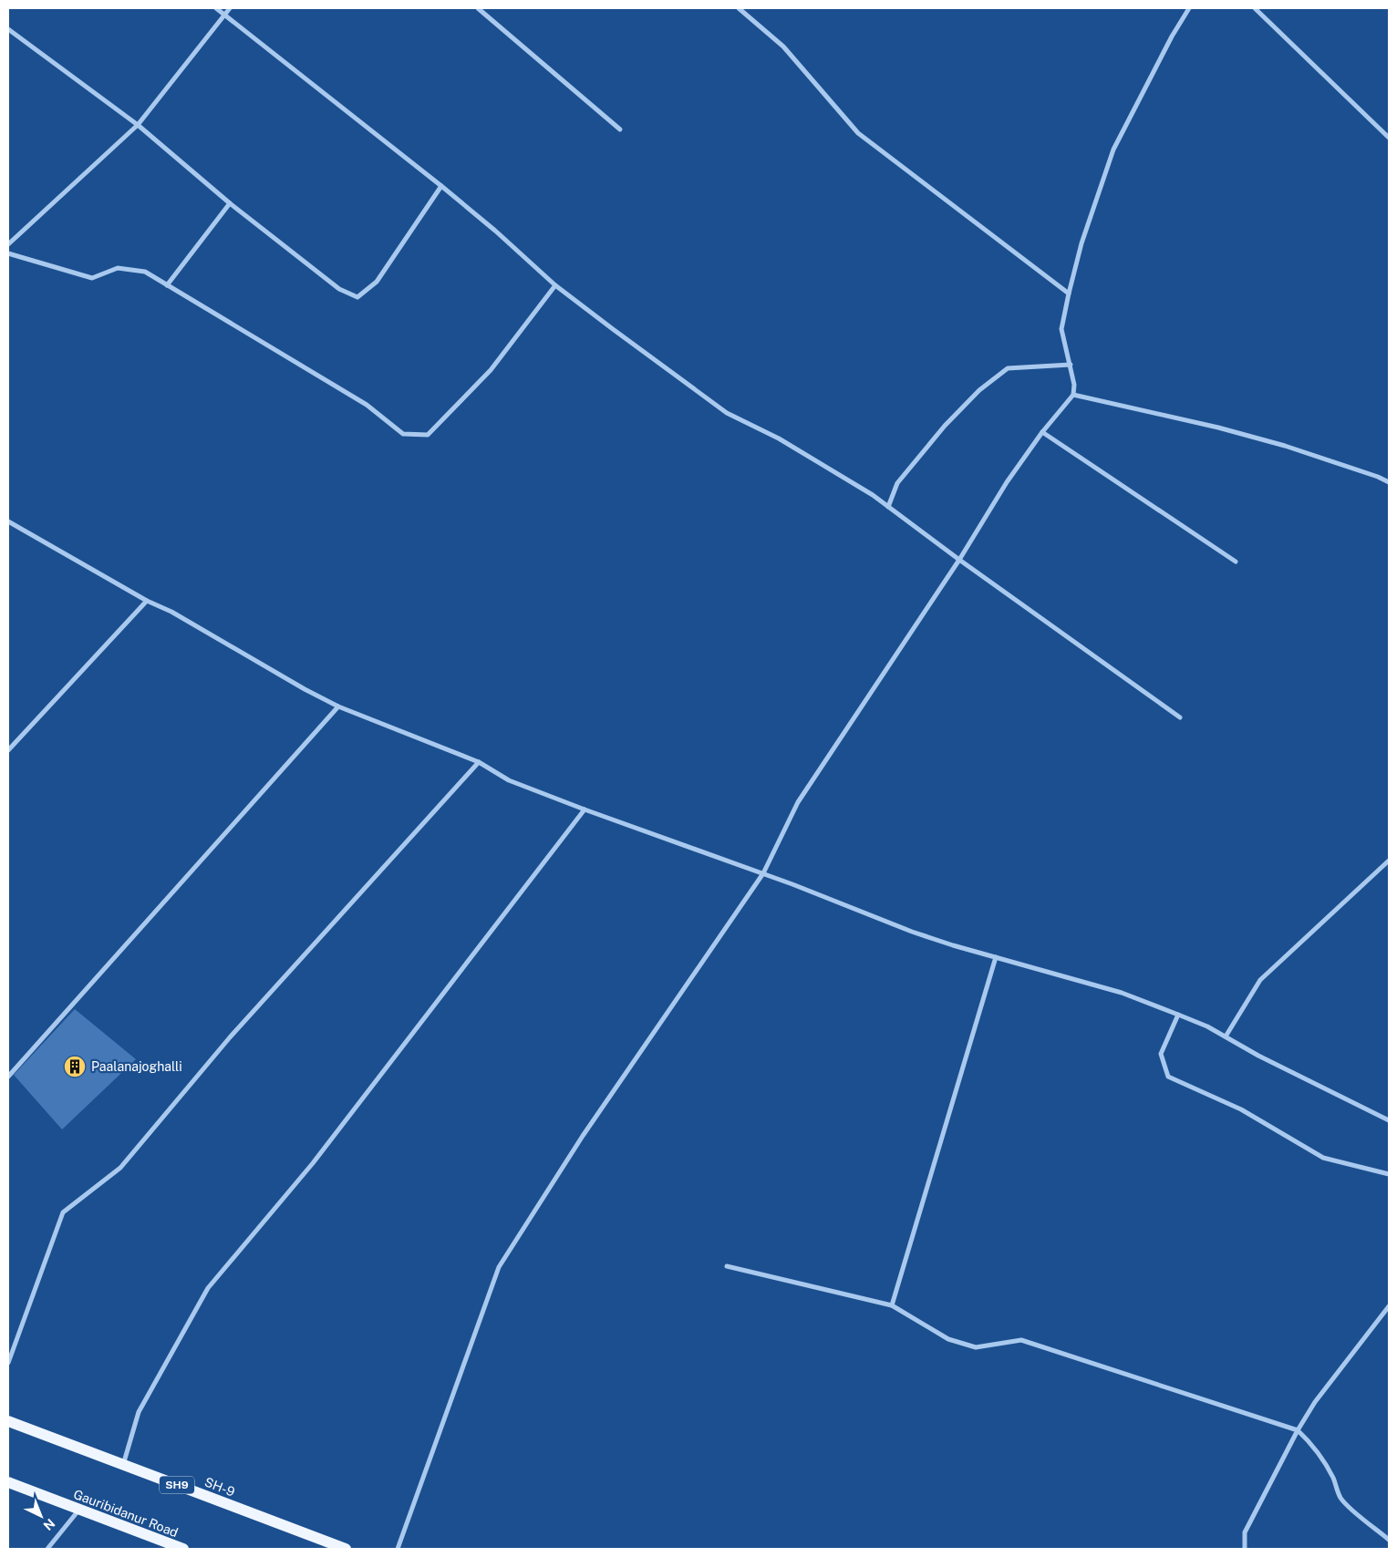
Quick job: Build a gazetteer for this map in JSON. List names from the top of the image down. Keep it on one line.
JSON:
{"streets":{"main road":["SH9","SH-9","Gauribidanur Road"]},"places":{"building":["Paalanajoghalli"]},"north":"bottom right"}
